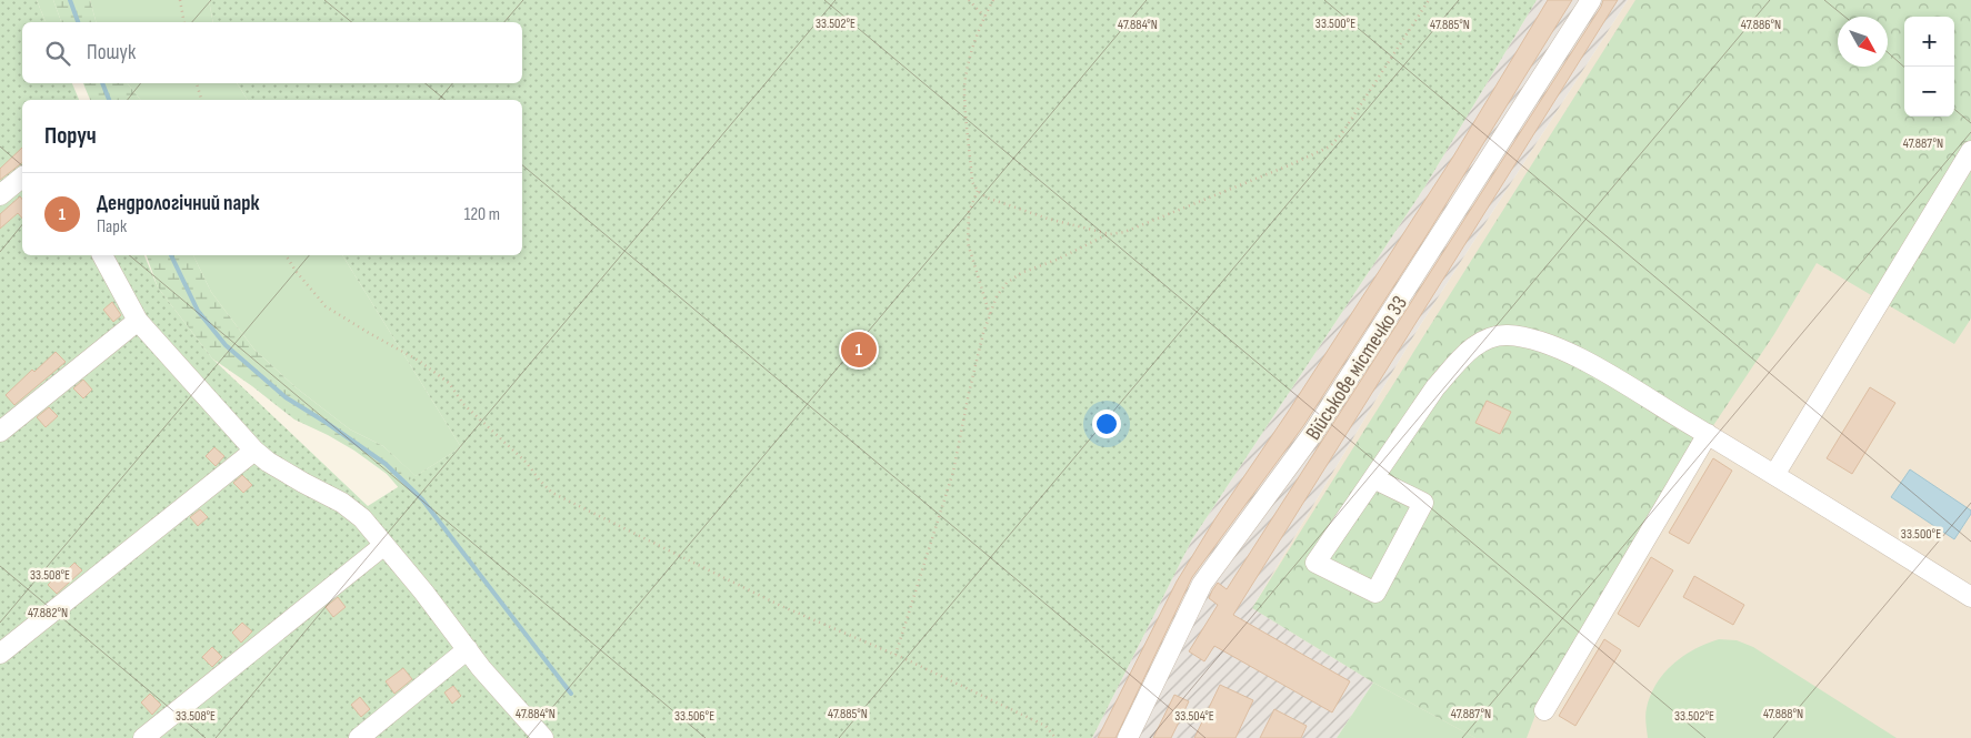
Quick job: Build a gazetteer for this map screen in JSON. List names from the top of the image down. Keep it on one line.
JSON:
{"streets":{"street":["Військове містечко 33"]},"north":"bottom right","page":{"map_buttons":["+","−"],"search":"Пошук","heading":"Поруч","list":[{"mark":"1","name":"Дендрологічний парк","note":"Парк","value":"120 m"}],"pins":"1"},"coordinates":["33.502°E","33.500°E","47.884°N","47.885°N","47.886°N","47.887°N","33.508°E","47.882°N","47.888°N","33.506°E","33.504°E"]}
